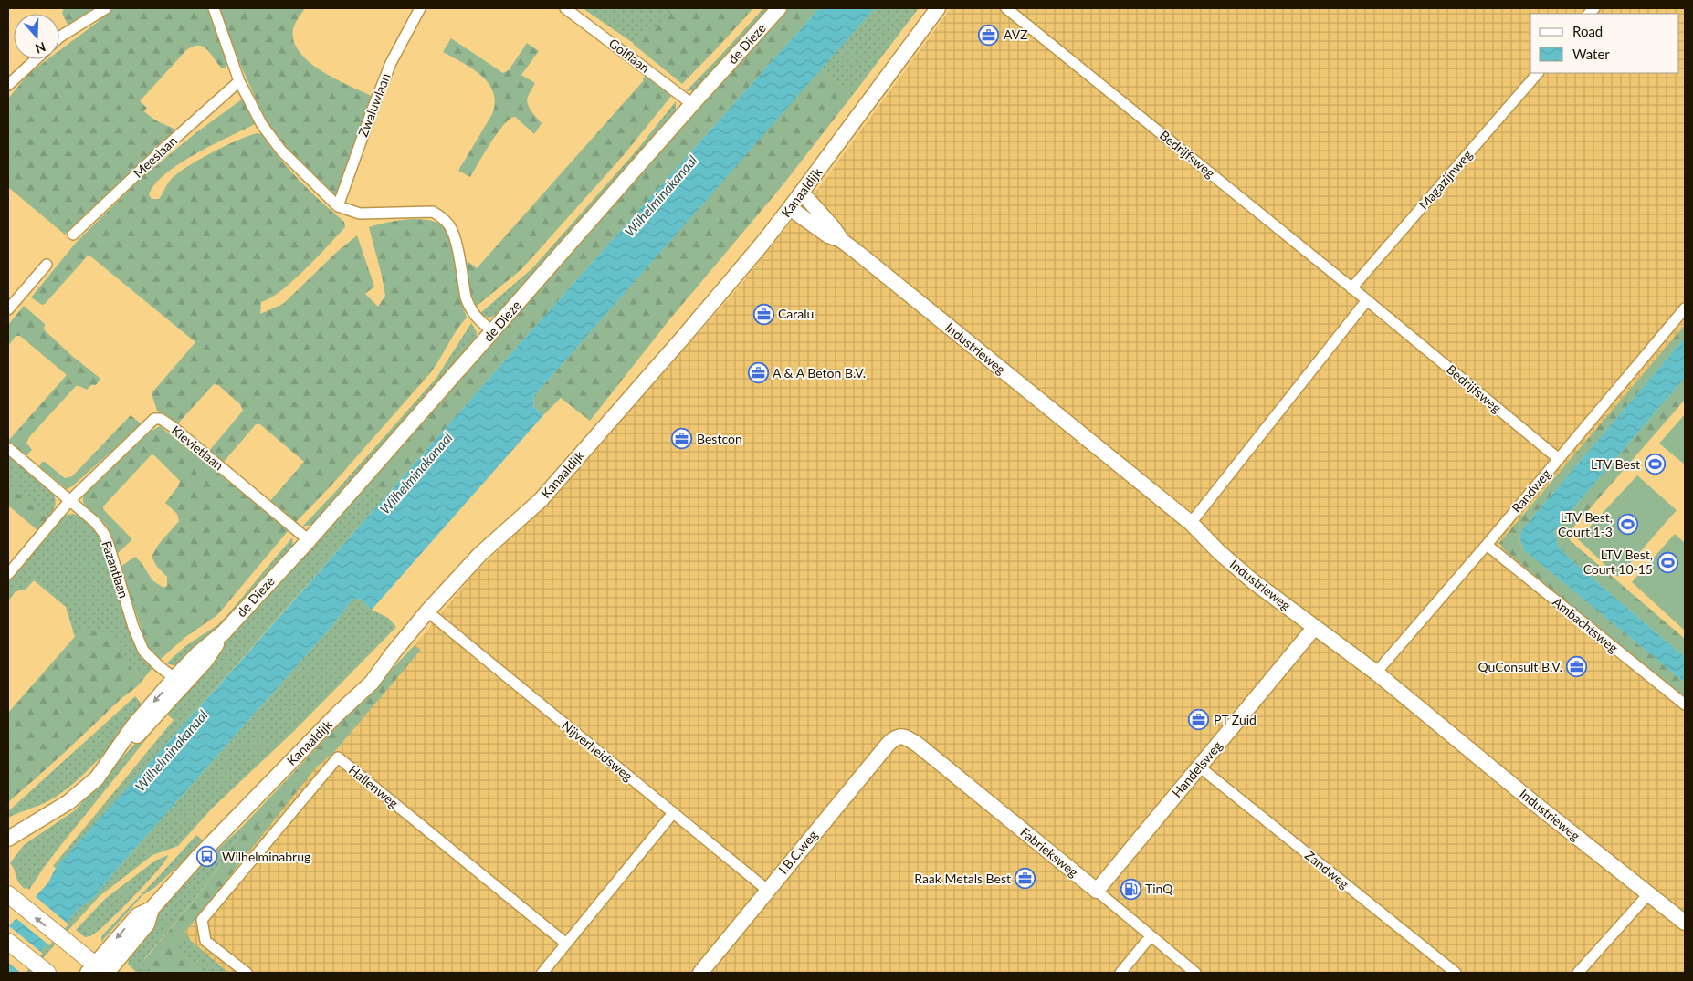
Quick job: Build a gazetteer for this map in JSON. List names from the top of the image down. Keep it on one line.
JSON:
{"streets":{"street":["de Dieze","Golflaan","Zwaluwlaan","Bedrijfsweg","Meeslaan","Magazijnweg","Kanaaldijk","Industrieweg","Kievietlaan","Randweg","Fazantlaan","Ambachtsweg","Nijverheidsweg","Handelsweg","Hallenweg","I.B.C.weg","Fabrieksweg","Zandweg"]},"crossings":[["de Dieze","Golflaan"],["de Dieze","Kievietlaan"],["de Dieze","Fazantlaan"],["Bedrijfsweg","Magazijnweg"],["Bedrijfsweg","Randweg"],["Kanaaldijk","Industrieweg"],["Kanaaldijk","Nijverheidsweg"],["Industrieweg","Randweg"],["Industrieweg","Handelsweg"],["Kievietlaan","Fazantlaan"],["Randweg","Ambachtsweg"],["Nijverheidsweg","I.B.C.weg"],["Handelsweg","Fabrieksweg"],["Handelsweg","Zandweg"],["I.B.C.weg","Fabrieksweg"]],"water":["Wilhelminakanaal"],"places":{"office":["AVZ","Caralu","A & A Beton B.V.","Bestcon","QuConsult B.V.","PT Zuid","Raak Metals Best"],"sports":["LTV Best","LTV Best, Court 1-3","LTV Best, Court 10-15"],"bus stop":["Wilhelminabrug"],"fuel station":["TinQ"]},"legend":["Road","Water"],"north":"bottom"}
